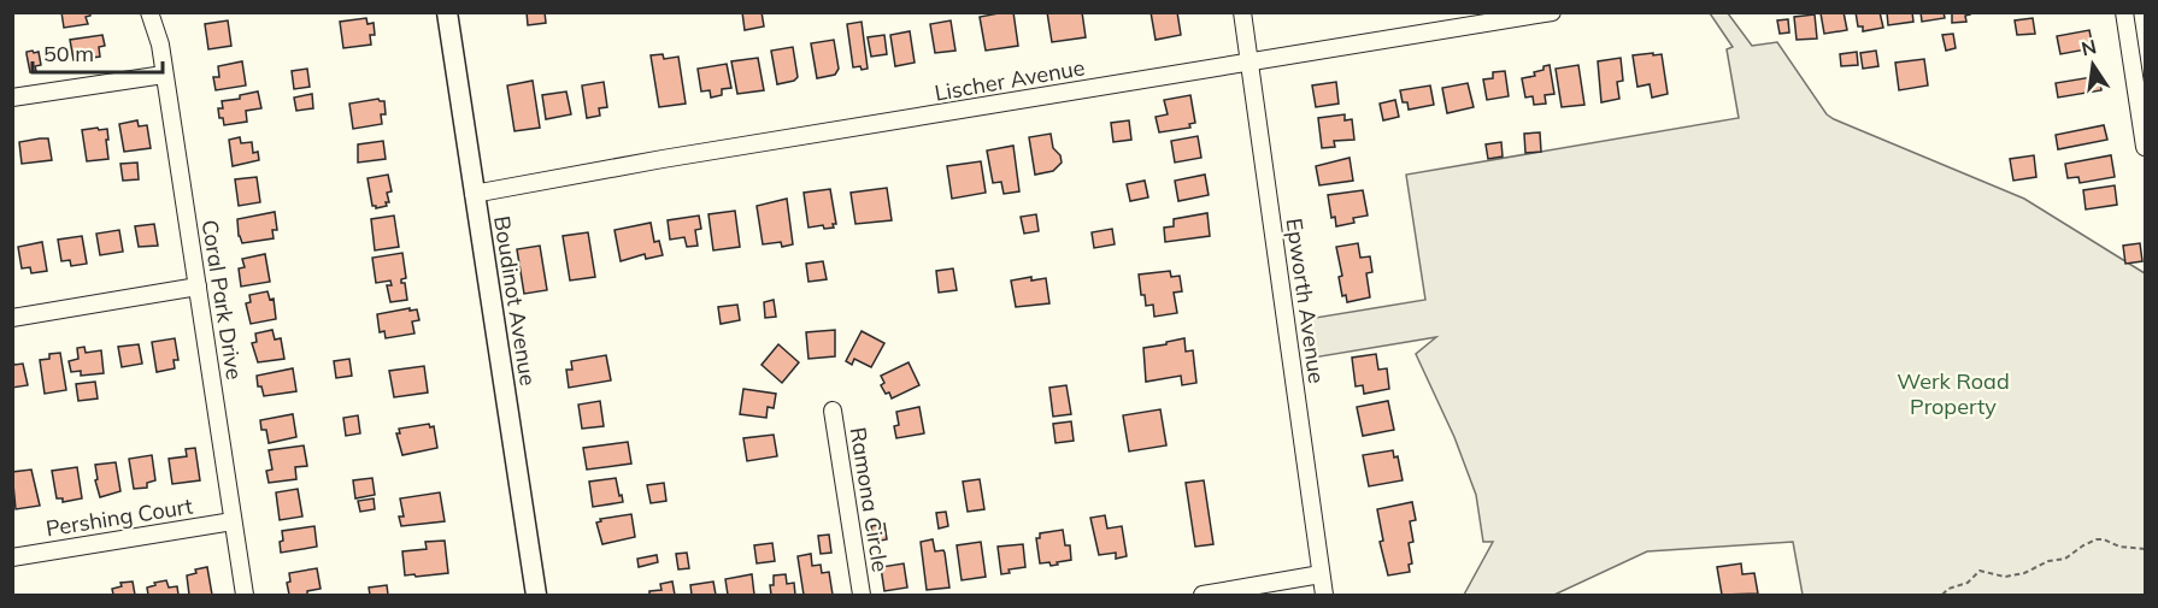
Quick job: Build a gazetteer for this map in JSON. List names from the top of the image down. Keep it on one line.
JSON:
{"streets":{"street":["Lischer Avenue","Coral Park Drive","Boudinot Avenue","Epworth Avenue","Ramona Circle","Pershing Court"]},"crossings":[["Lischer Avenue","Boudinot Avenue"],["Lischer Avenue","Epworth Avenue"],["Coral Park Drive","Pershing Court"]],"parks":["Werk Road Property"],"scale_bar":"50 m","north":"top"}
